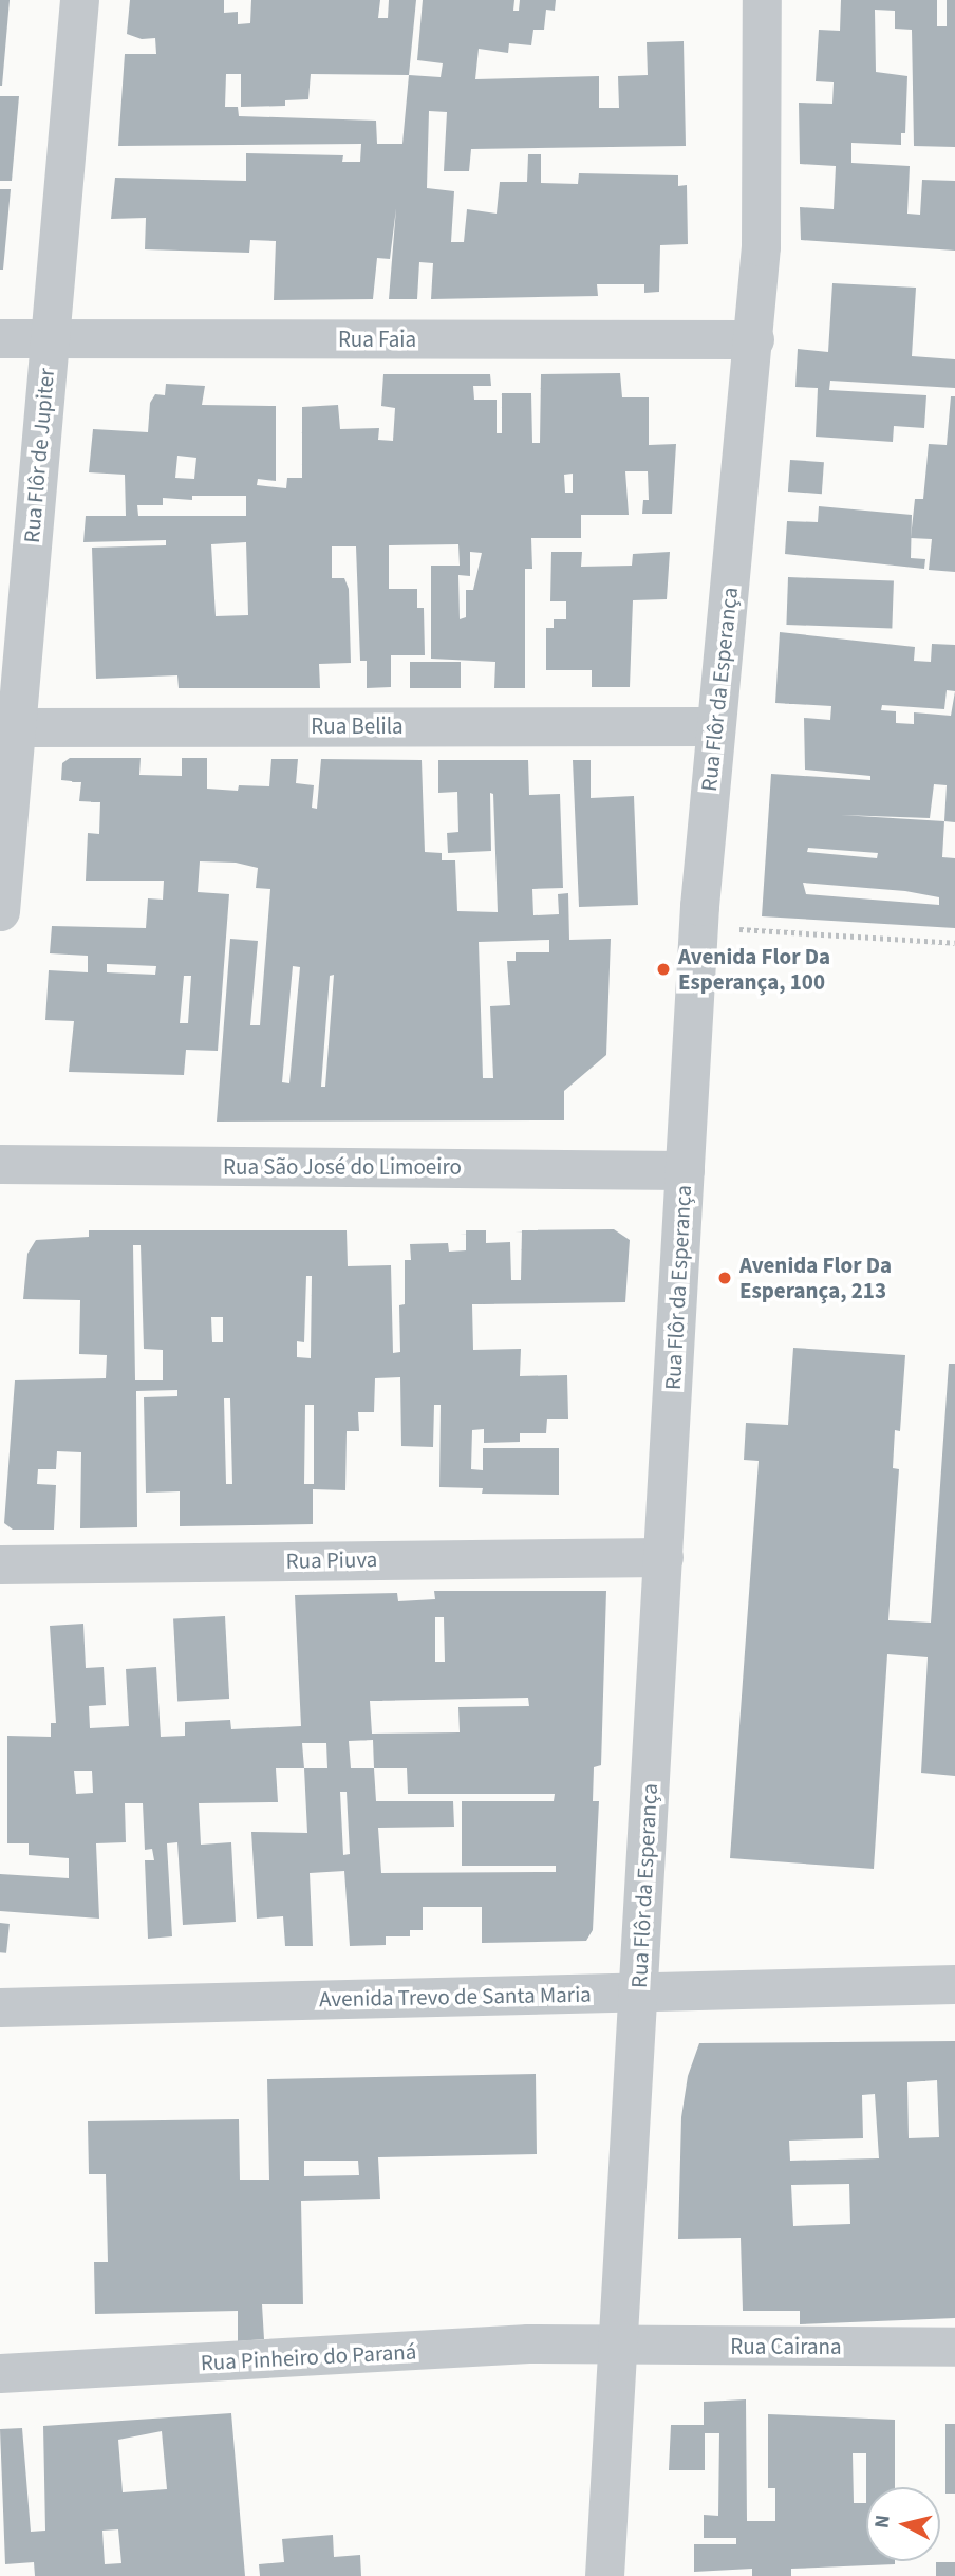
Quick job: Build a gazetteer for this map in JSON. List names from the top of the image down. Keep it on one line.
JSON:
{"streets":{"street":["Rua Faia","Rua Flôr de Jupiter","Rua Flôr da Esperança","Rua Belila","Rua São José do Limoeiro","Rua Piuva","Avenida Trevo de Santa Maria","Rua Cairana","Rua Pinheiro do Paraná"]},"crossings":[["Rua Faia","Rua Flôr de Jupiter"],["Rua Faia","Rua Flôr da Esperança"],["Rua Flôr de Jupiter","Rua Belila"],["Rua Flôr da Esperança","Rua Belila"],["Rua Flôr da Esperança","Rua São José do Limoeiro"],["Rua Flôr da Esperança","Rua Piuva"],["Rua Flôr da Esperança","Avenida Trevo de Santa Maria"],["Rua Flôr da Esperança","Rua Cairana"],["Rua Flôr da Esperança","Rua Pinheiro do Paraná"],["Rua Cairana","Rua Pinheiro do Paraná"]],"places":["Avenida Flor Da Esperança, 100","Avenida Flor Da Esperança, 213"],"north":"left"}
